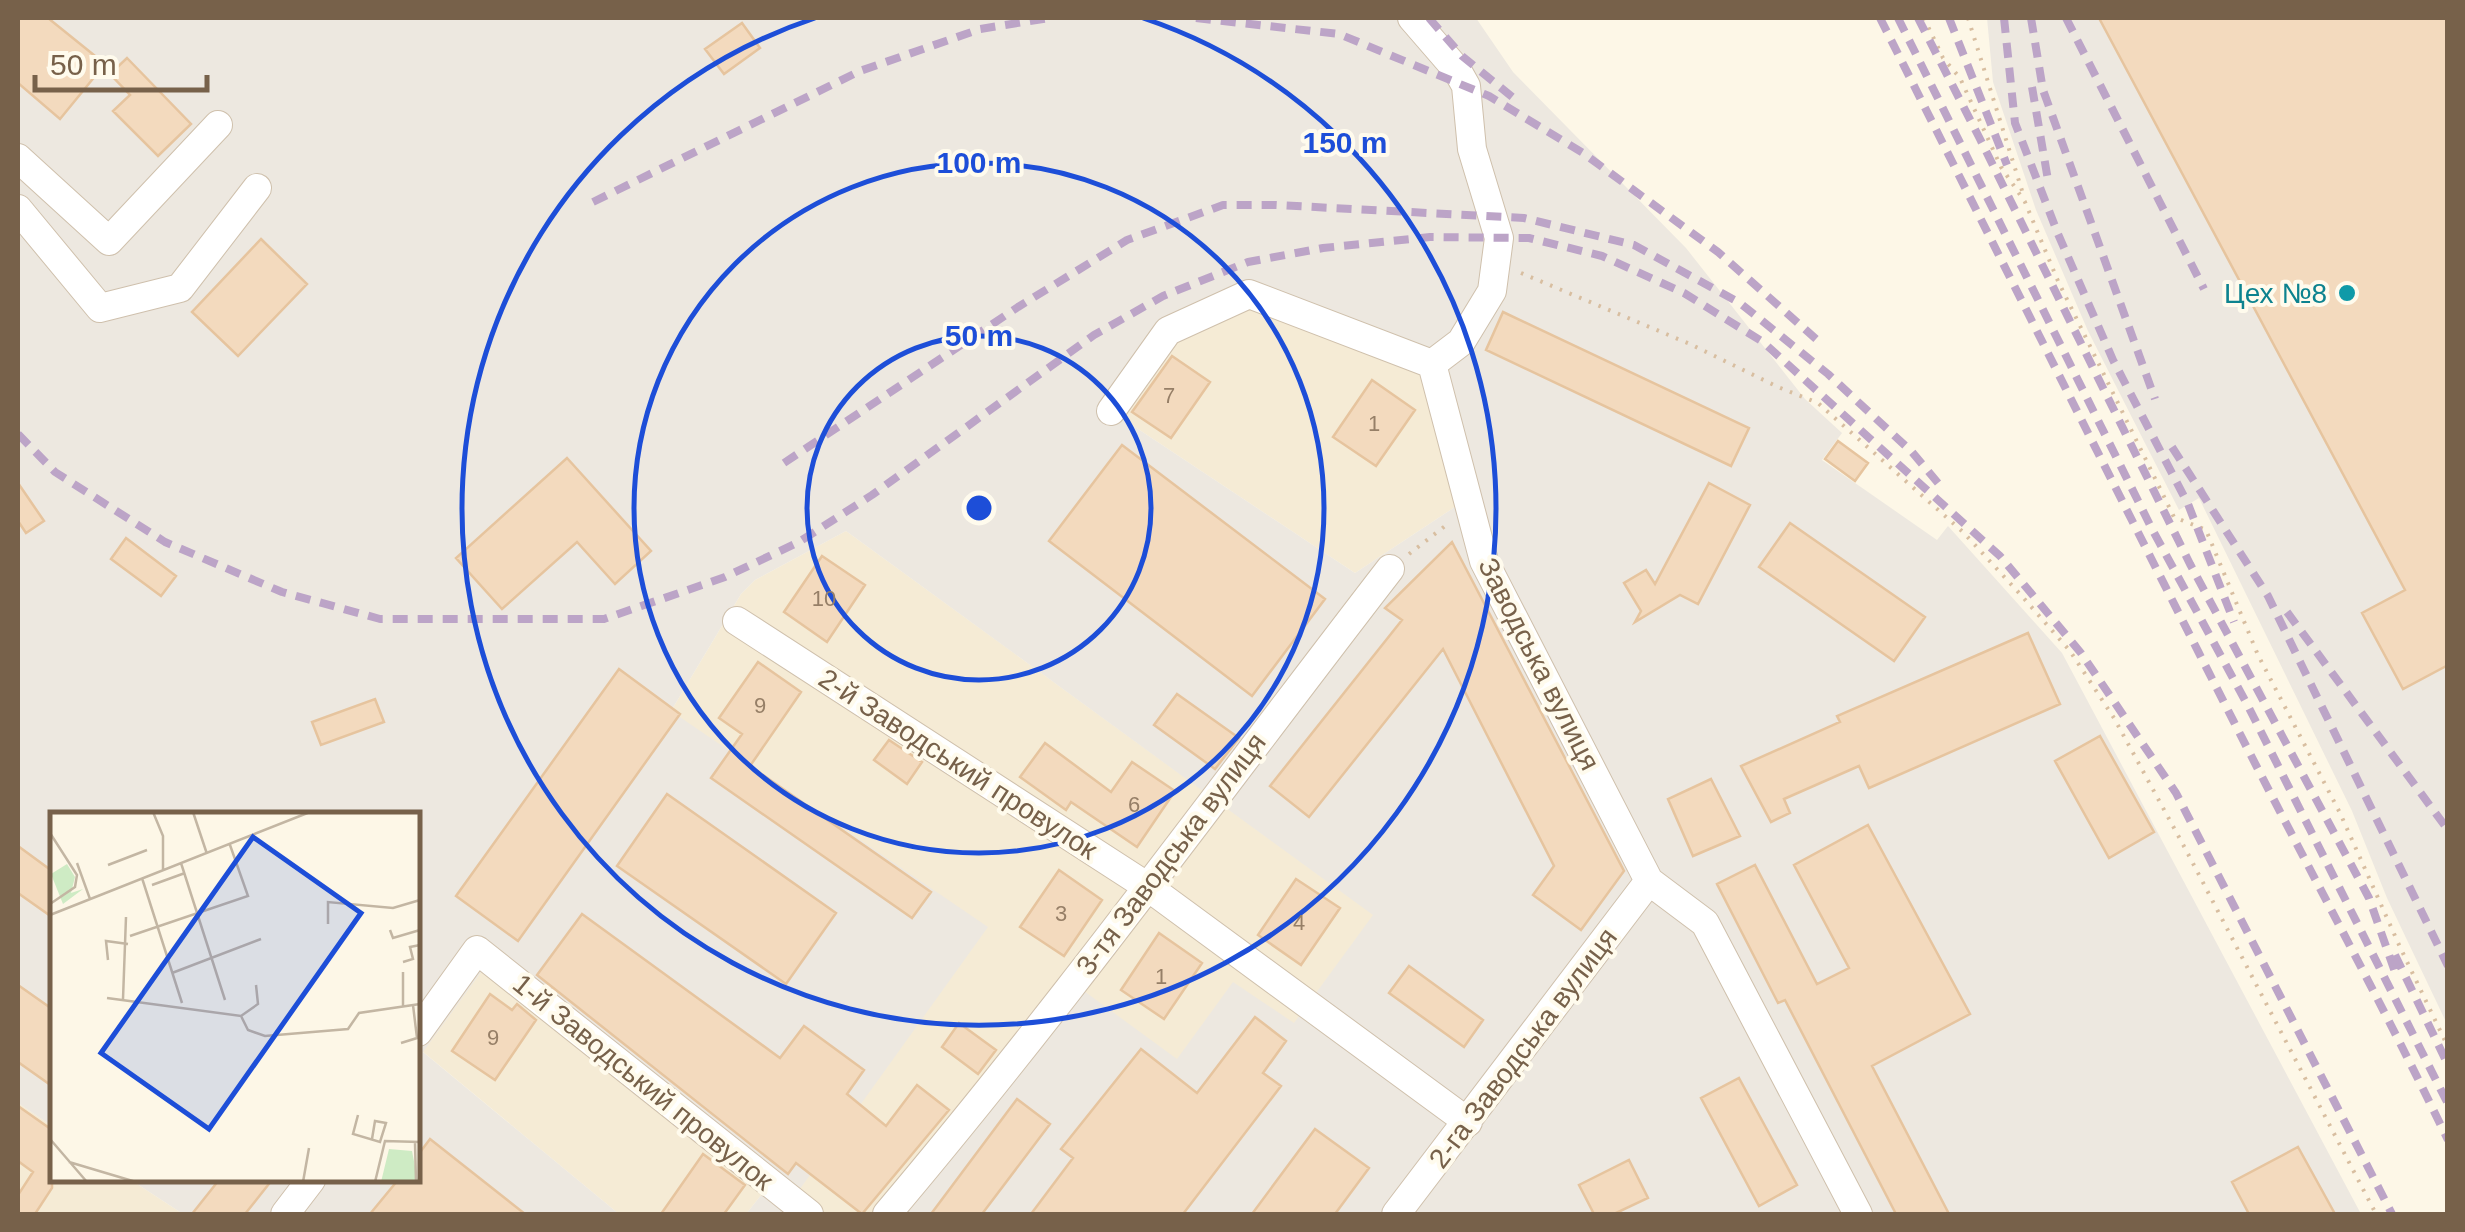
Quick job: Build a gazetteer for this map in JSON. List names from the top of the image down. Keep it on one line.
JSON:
{"streets":{"street":["Заводська вулиця","2-й Заводський провулок","3-тя Заводська вулиця","2-га Заводська вулиця","1-й Заводський провулок"]},"crossings":[["Заводська вулиця","2-га Заводська вулиця"],["2-й Заводський провулок","3-тя Заводська вулиця"],["2-й Заводський провулок","2-га Заводська вулиця"]],"places":["Цех №8"],"house_numbers":["7","1","10","9","6","3","4","1","9"],"scale_bar":"50 m","rings":["150 m","100 m","50 m"]}
